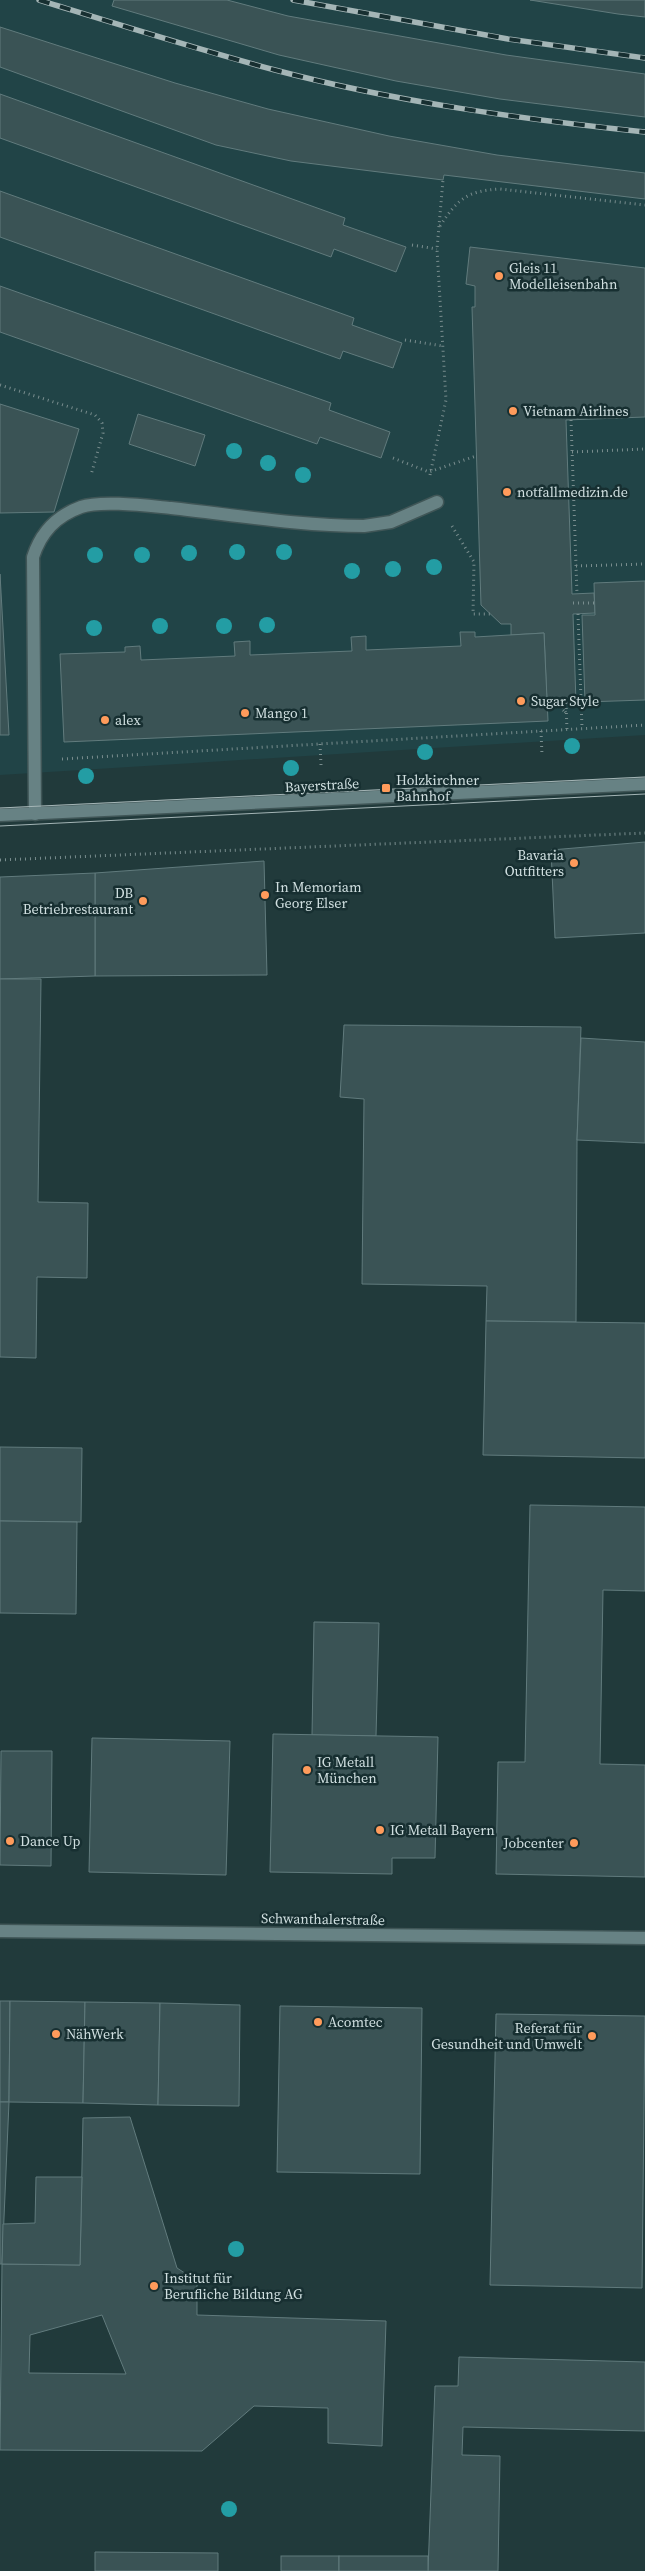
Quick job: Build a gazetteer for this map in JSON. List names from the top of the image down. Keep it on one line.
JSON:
{"streets":{"street":["Bayerstraße","Schwanthalerstraße"]},"places":{"other":["Gleis 11 Modelleisenbahn","Vietnam Airlines","notfallmedizin.de","Sugar Style","Mango 1","alex","Bavaria Outfitters","In Memoriam Georg Elser","DB Betriebrestaurant","IG Metall München","IG Metall Bayern","Dance Up","Jobcenter","Acomtec","NähWerk","Referat für Gesundheit und Umwelt","Institut für Berufliche Bildung AG"],"transit":["Holzkirchner Bahnhof"]}}
